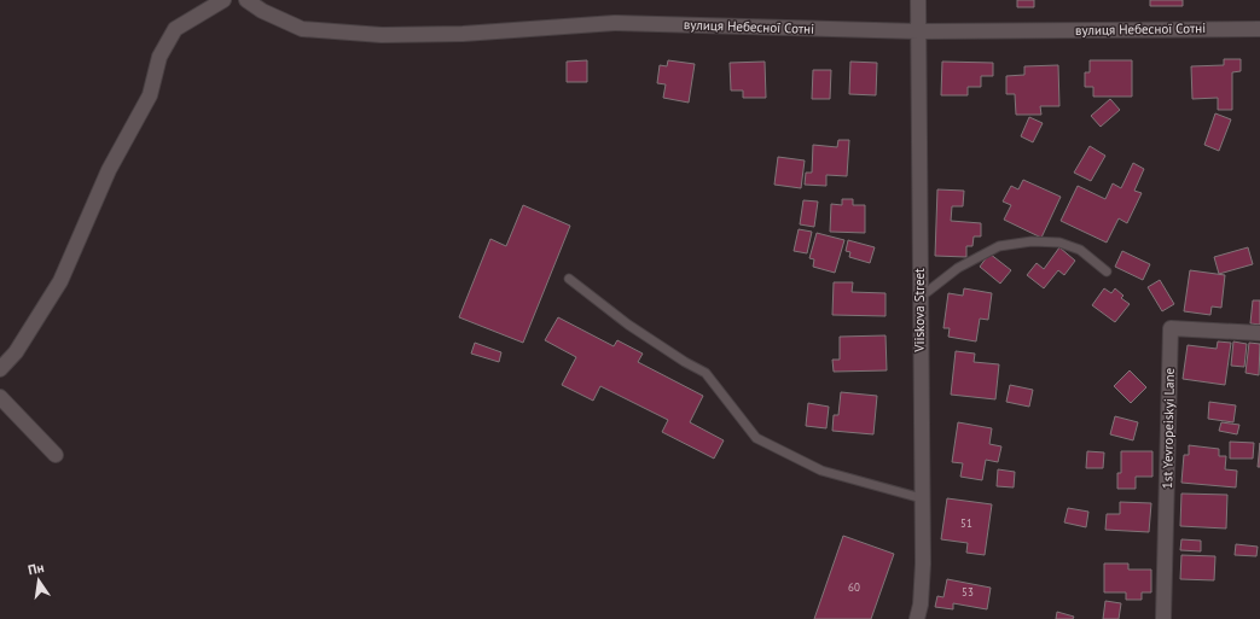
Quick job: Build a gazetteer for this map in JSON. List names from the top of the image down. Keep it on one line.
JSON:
{"streets":{"street":["вулиця Небесної Сотні","Viiskova Street","1st Yevropeiskyi Lane"]},"crossings":[["вулиця Небесної Сотні","Viiskova Street"]],"house_numbers":["51","60","53"],"north":"top"}
